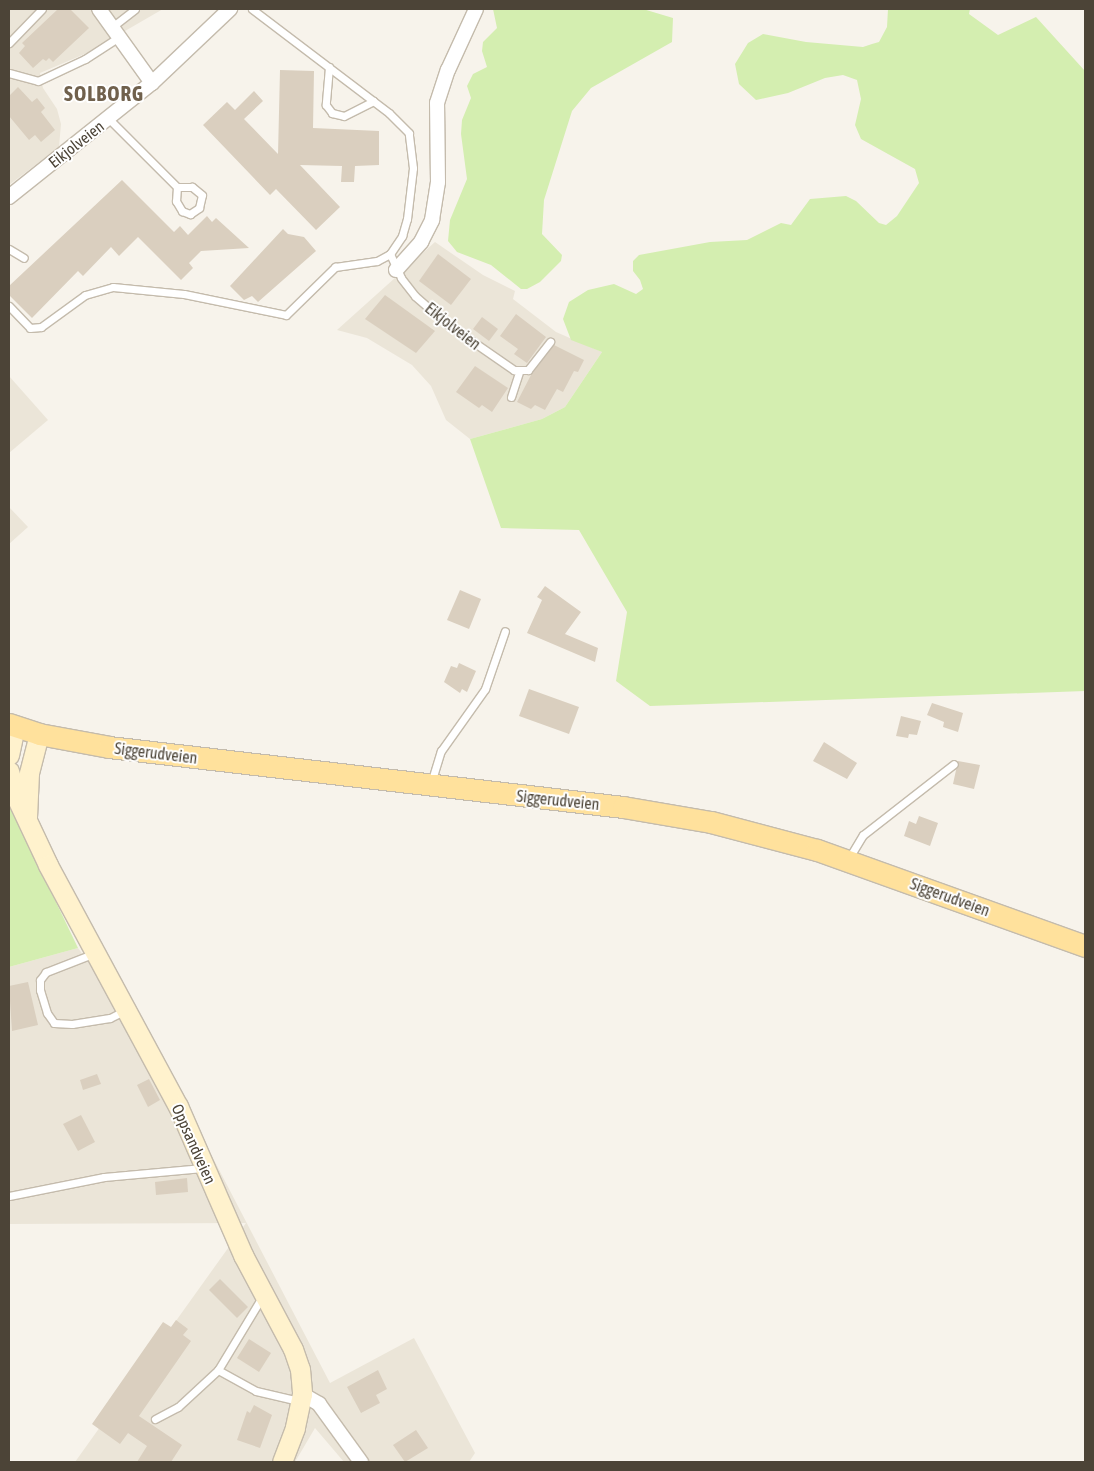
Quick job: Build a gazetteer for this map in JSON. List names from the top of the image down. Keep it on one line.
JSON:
{"streets":{"main road":["Siggerudveien","Oppsandveien"],"street":["Eikjolveien"]},"crossings":[["Siggerudveien","Oppsandveien"]],"districts":["SOLBORG"]}
